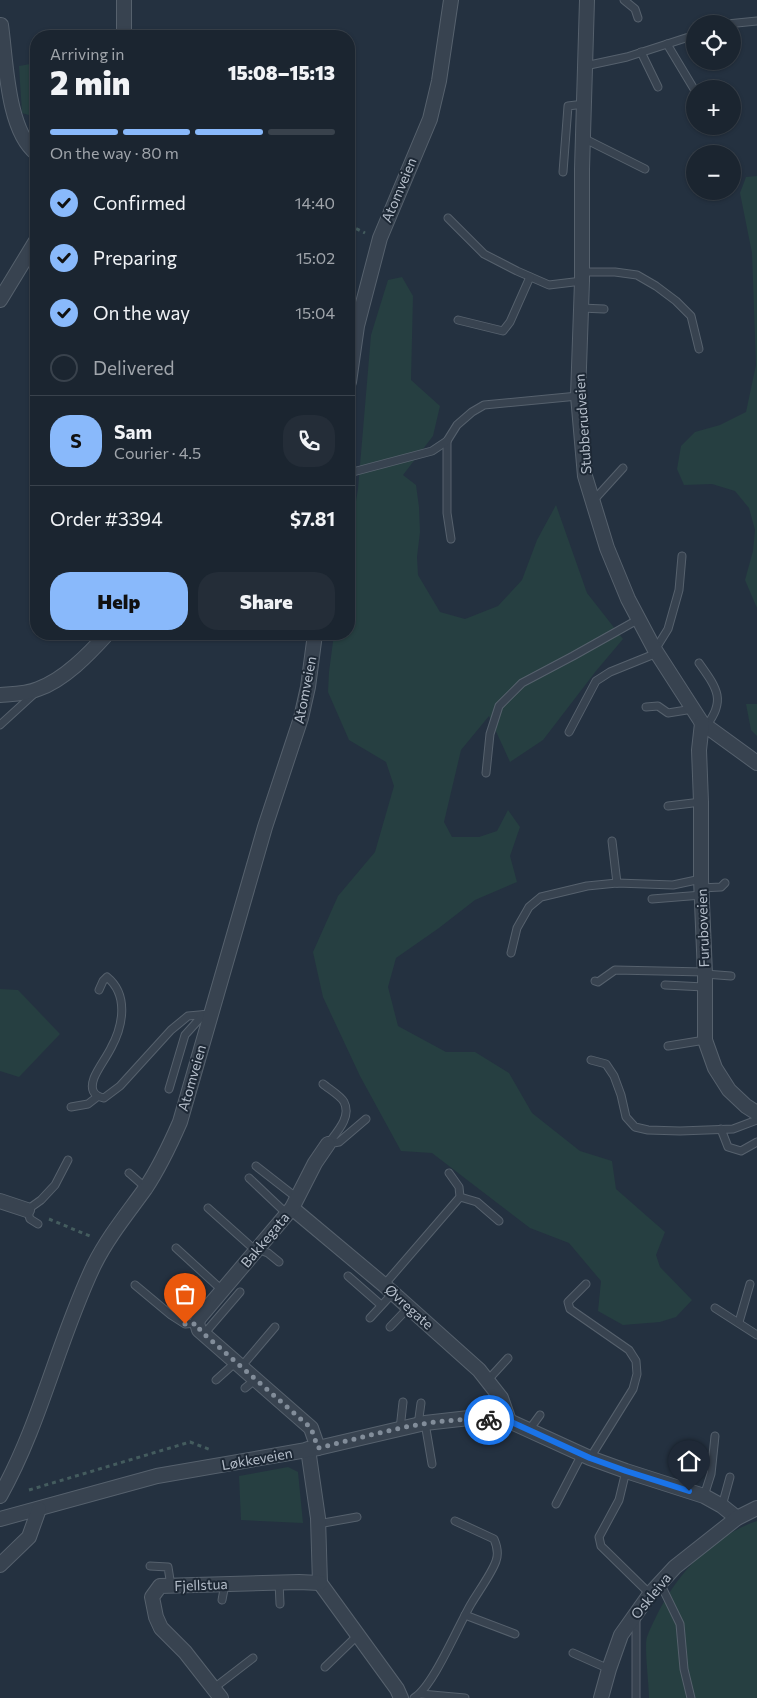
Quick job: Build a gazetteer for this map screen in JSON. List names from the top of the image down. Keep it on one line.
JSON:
{"streets":{"street":["Atomveien","Stubberudveien","Furuboveien","Bakkegata","Øvregate","Løkkeveien","Fjellstua","Oskleiva"]},"crossings":[["Stubberudveien","Furuboveien"],["Bakkegata","Øvregate"],["Øvregate","Løkkeveien"],["Løkkeveien","Oskleiva"]],"page":{"map_buttons":["+","−"],"heading":["2 min","Arriving in","15:08–15:13"],"panel":["Sam","Courier · 4.5","Order #3394","$7.81"],"bar":"On the way · 80 m","list":[["Confirmed","14:40"],["Preparing","15:02"],["On the way","15:04"],"Delivered"],"round":"S","buttons":["Help","Share"]}}
